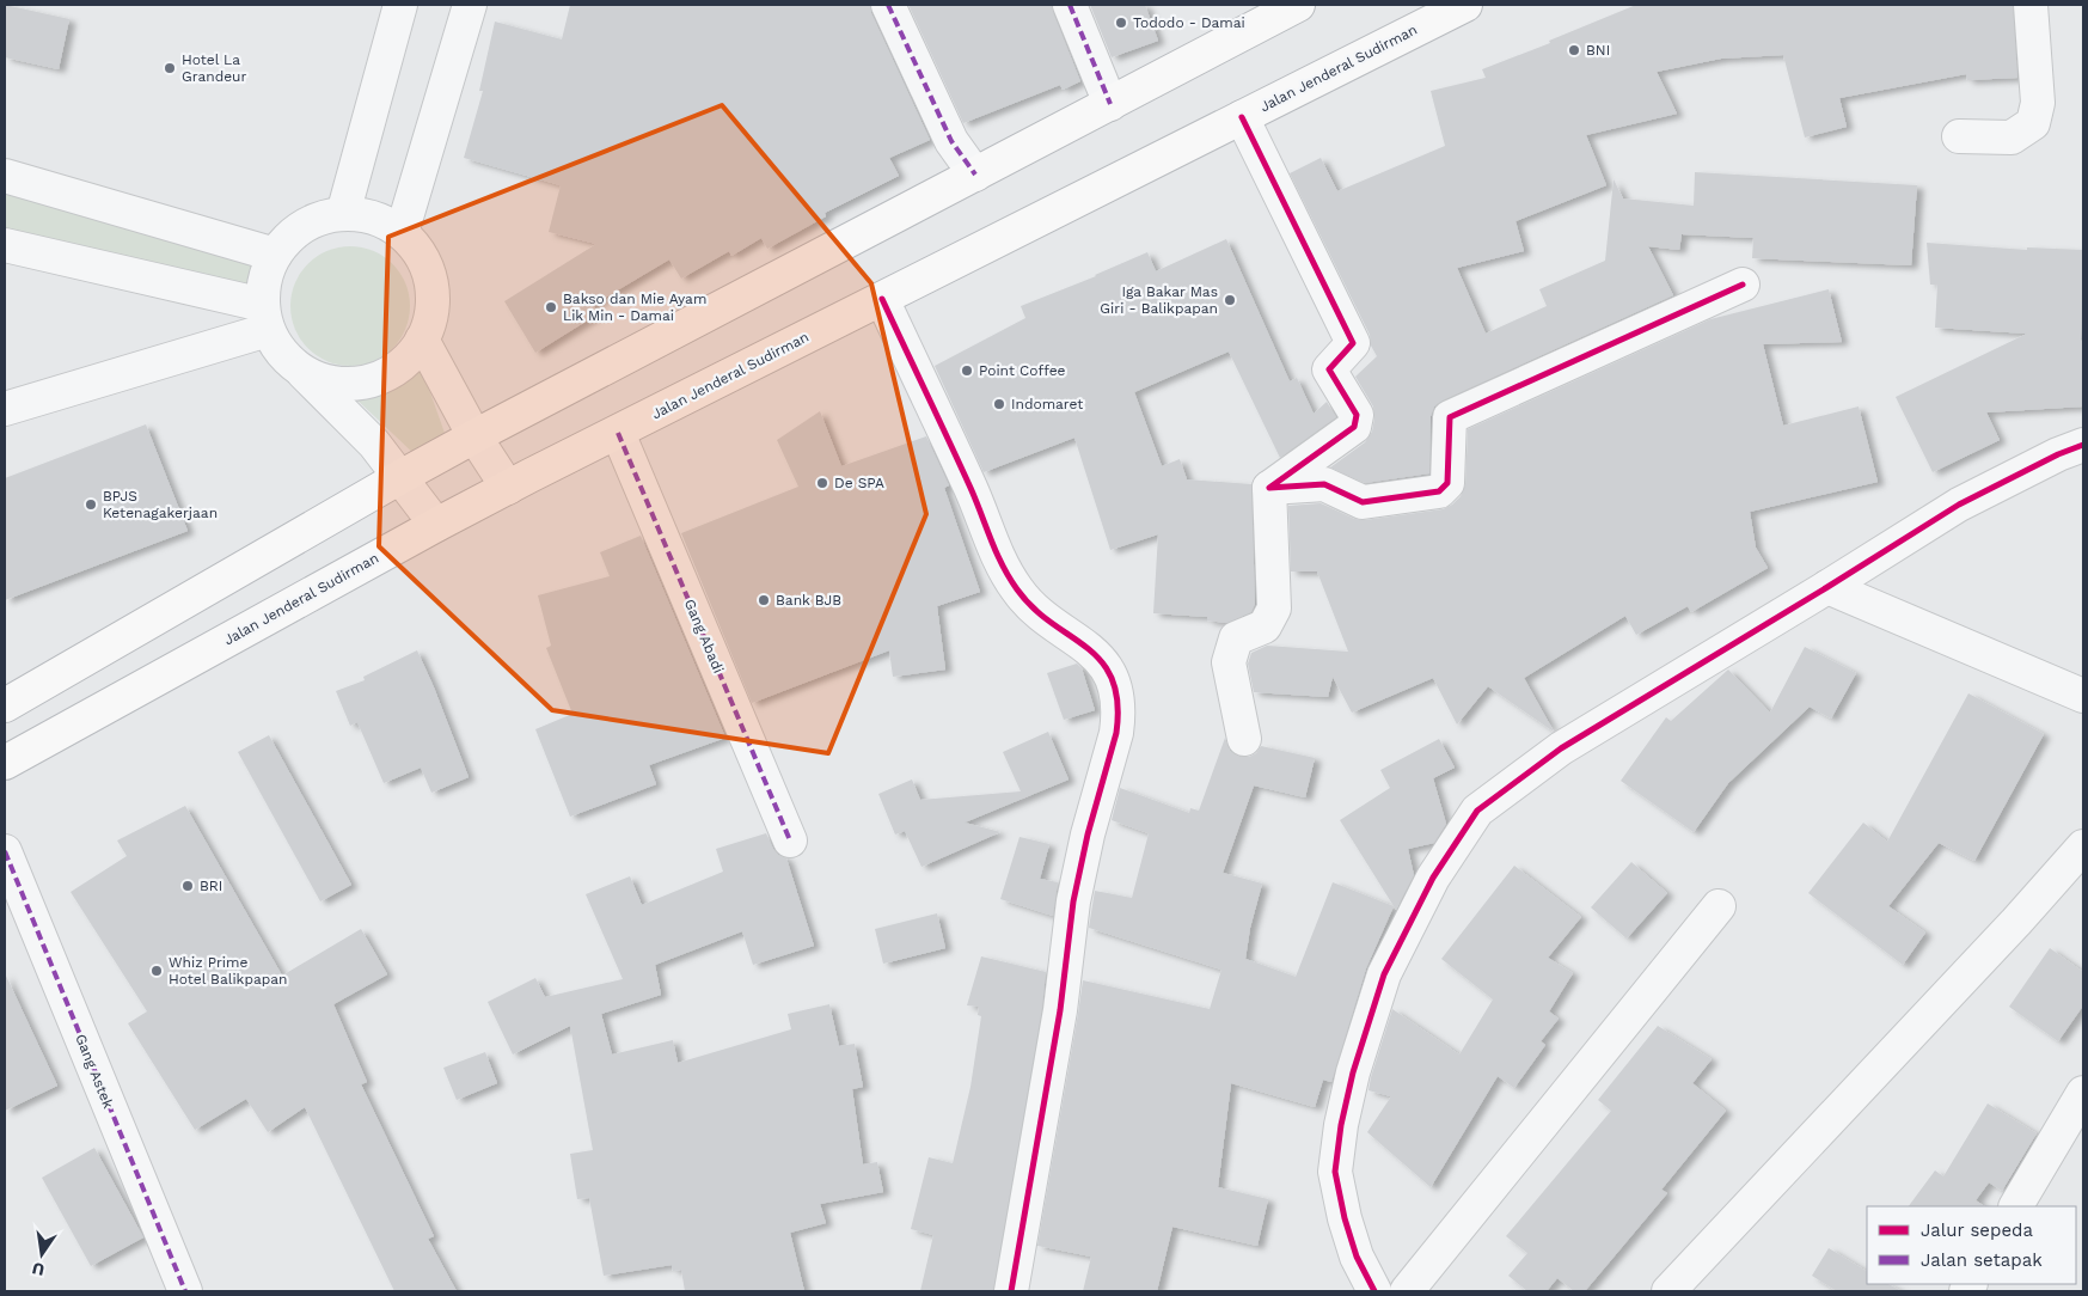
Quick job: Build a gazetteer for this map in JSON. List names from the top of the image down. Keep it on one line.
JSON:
{"streets":{"highway":["Jalan Jenderal Sudirman"],"street":["Gang Abadi","Gang Astek"]},"crossings":[["Jalan Jenderal Sudirman","Gang Abadi"]],"places":["Tododo - Damai","BNI","Hotel La Grandeur","Iga Bakar Mas Giri - Balikpapan","Bakso dan Mie Ayam Lik Min - Damai","Point Coffee","Indomaret","De SPA","BPJS Ketenagakerjaan","Bank BJB","BRI","Whiz Prime Hotel Balikpapan"],"legend":["Jalur sepeda","Jalan setapak"],"north":"bottom"}
